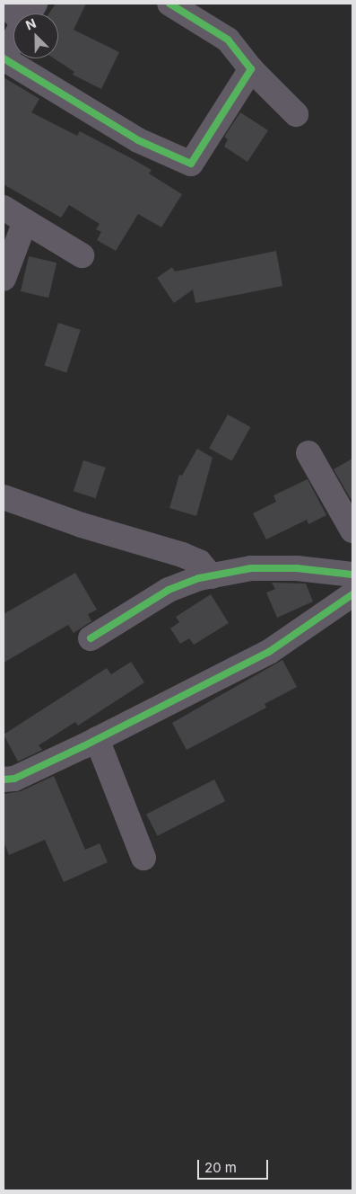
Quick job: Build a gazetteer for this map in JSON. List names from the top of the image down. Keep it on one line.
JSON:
{"scale_bar":"20 m","north":"top left"}
